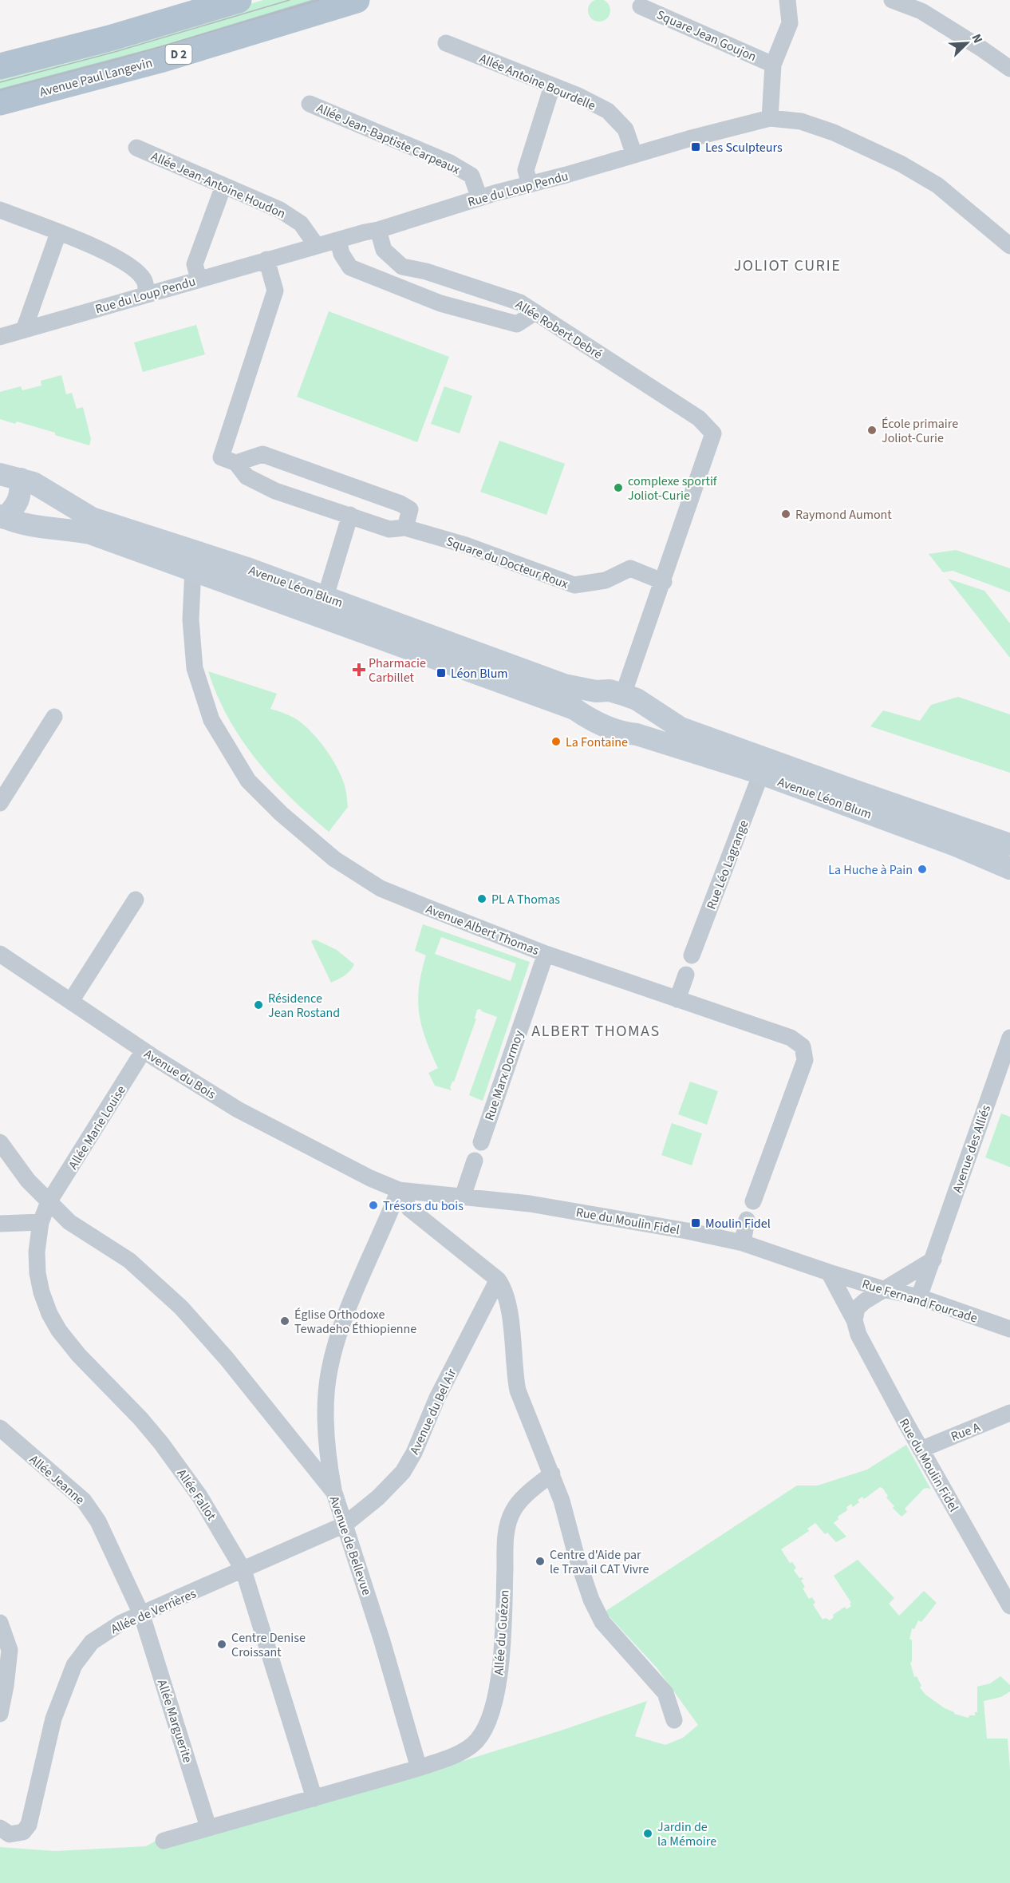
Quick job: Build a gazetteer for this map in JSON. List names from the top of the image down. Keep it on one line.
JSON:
{"streets":{"main road":["D 2","Avenue Paul Langevin","Avenue Léon Blum"],"street":["Square Jean Goujon","Allée Antoine Bourdelle","Allée Jean-Baptiste Carpeaux","Allée Jean-Antoine Houdon","Rue du Loup Pendu","Allée Robert Debré","Square du Docteur Roux","Rue Léo Lagrange","Avenue Albert Thomas","Avenue du Bois","Rue Marx Dormoy","Allée Marie Louise","Avenue des Alliés","Rue du Moulin Fidel","Rue Fernand Fourcade","Avenue du Bel Air","Rue A","Allée Jeanne","Allée Fallot","Avenue de Bellevue","Allée de Verrières","Allée du Guézon","Allée Marguerite"]},"crossings":[["Allée Antoine Bourdelle","Rue du Loup Pendu"],["Allée Jean-Baptiste Carpeaux","Rue du Loup Pendu"],["Allée Jean-Antoine Houdon","Rue du Loup Pendu"],["Rue du Loup Pendu","Allée Robert Debré"],["Rue du Loup Pendu","Square du Docteur Roux"],["Allée Robert Debré","Square du Docteur Roux"],["Avenue Léon Blum","Rue Léo Lagrange"],["Avenue Léon Blum","Avenue Albert Thomas"],["Avenue Albert Thomas","Rue Marx Dormoy"],["Avenue du Bois","Allée Marie Louise"],["Avenue du Bois","Rue du Moulin Fidel"],["Allée Marie Louise","Avenue de Bellevue"],["Avenue des Alliés","Rue Fernand Fourcade"],["Rue du Moulin Fidel","Rue Fernand Fourcade"],["Rue du Moulin Fidel","Rue A"],["Avenue du Bel Air","Avenue de Bellevue"],["Avenue du Bel Air","Allée de Verrières"],["Allée Jeanne","Allée de Verrières"],["Allée Jeanne","Allée Marguerite"],["Allée Fallot","Allée de Verrières"],["Avenue de Bellevue","Allée de Verrières"],["Avenue de Bellevue","Allée du Guézon"],["Allée de Verrières","Allée Marguerite"]],"districts":["JOLIOT CURIE","ALBERT THOMAS"],"places":{"transit":["Les Sculpteurs","Léon Blum","Moulin Fidel"],"other":["École primaire Joliot-Curie","complexe sportif Joliot-Curie","Raymond Aumont","La Fontaine","La Huche à Pain","PL A Thomas","Résidence Jean Rostand","Trésors du bois","Église Orthodoxe Tewadeho Éthiopienne","Centre d'Aide par le Travail CAT Vivre","Centre Denise Croissant","Jardin de la Mémoire"],"health":["Pharmacie Carbillet"]},"north":"top right"}
